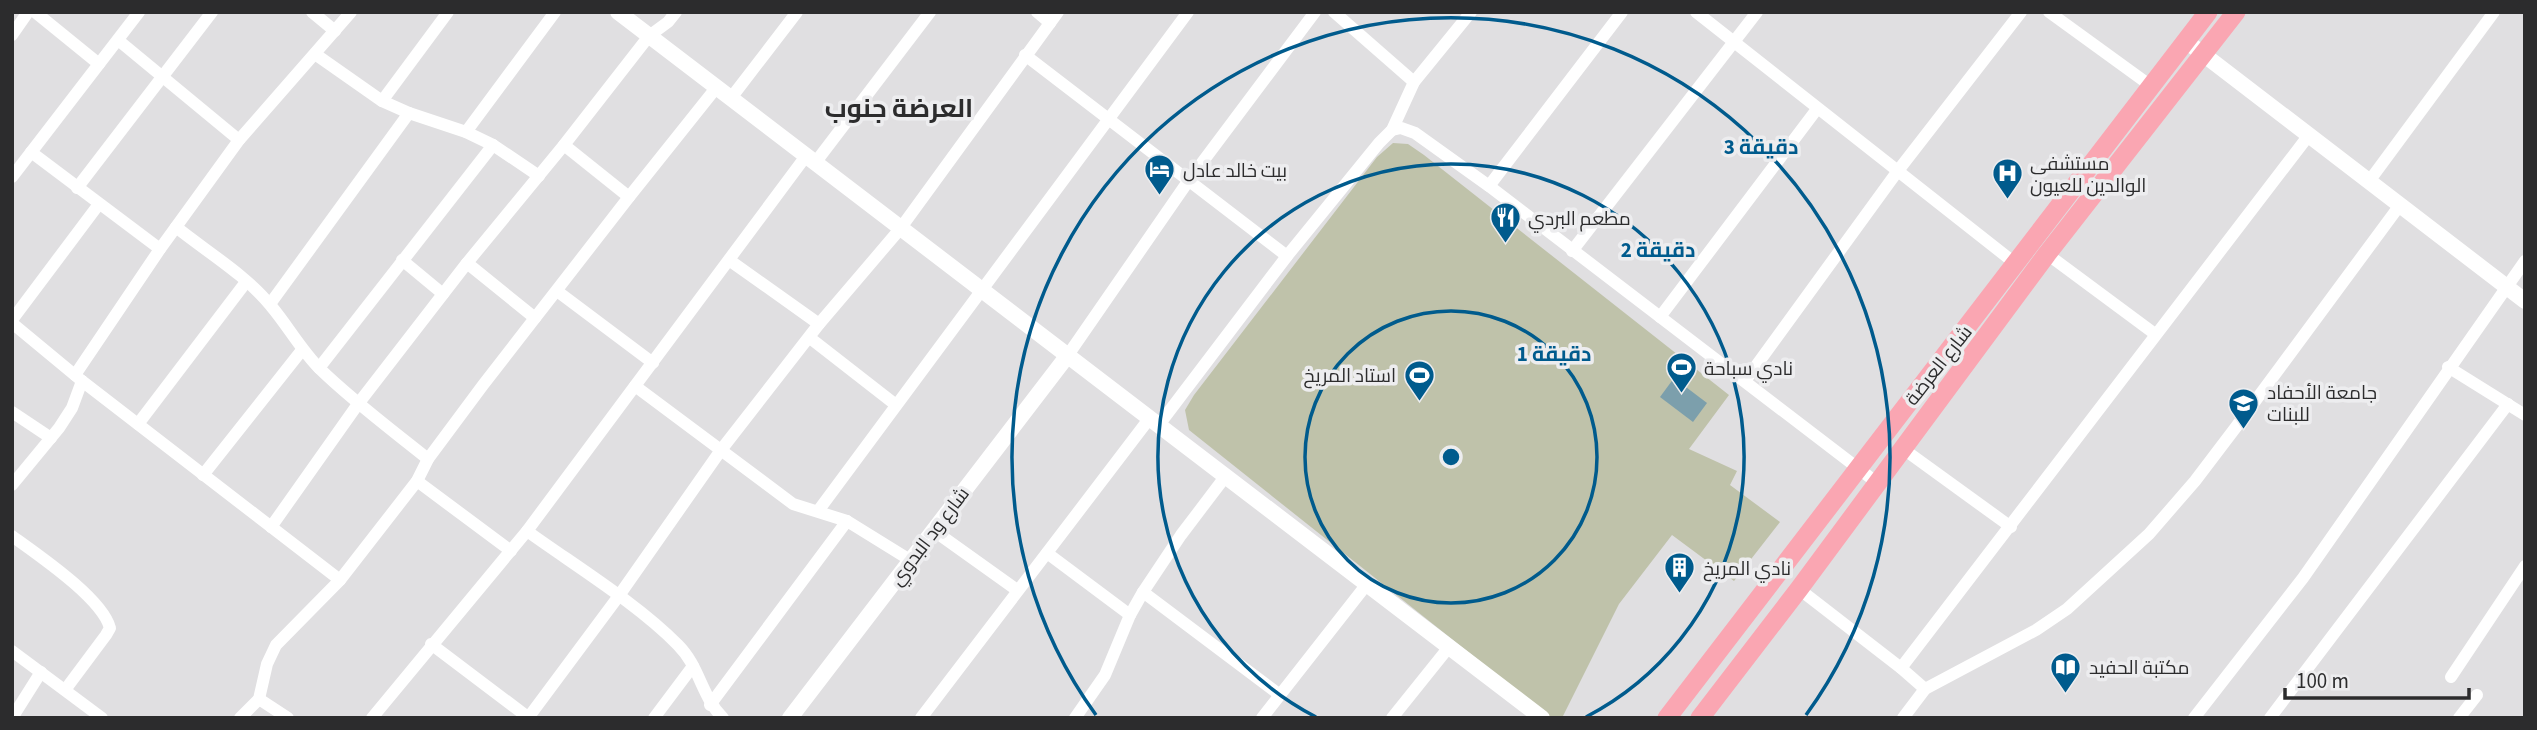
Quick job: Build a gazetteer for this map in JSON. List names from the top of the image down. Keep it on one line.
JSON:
{"streets":{"main road":["شارع العرضة"],"street":["شارع ود البدوي"]},"districts":["العرضة جنوب"],"places":{"hotel":["بيت خالد عادل"],"hospital":["مستشفى الوالدين للعيون"],"restaurant":["مطعم البردي"],"sports":["نادي سباحة","استاد المريخ"],"school or university":["جامعة الأحفاد للبنات"],"building":["نادي المريخ"],"library":["مكتبة الحفيد"]},"scale_bar":"100 m","rings":["3 دقيقة","2 دقيقة","1 دقيقة"]}
